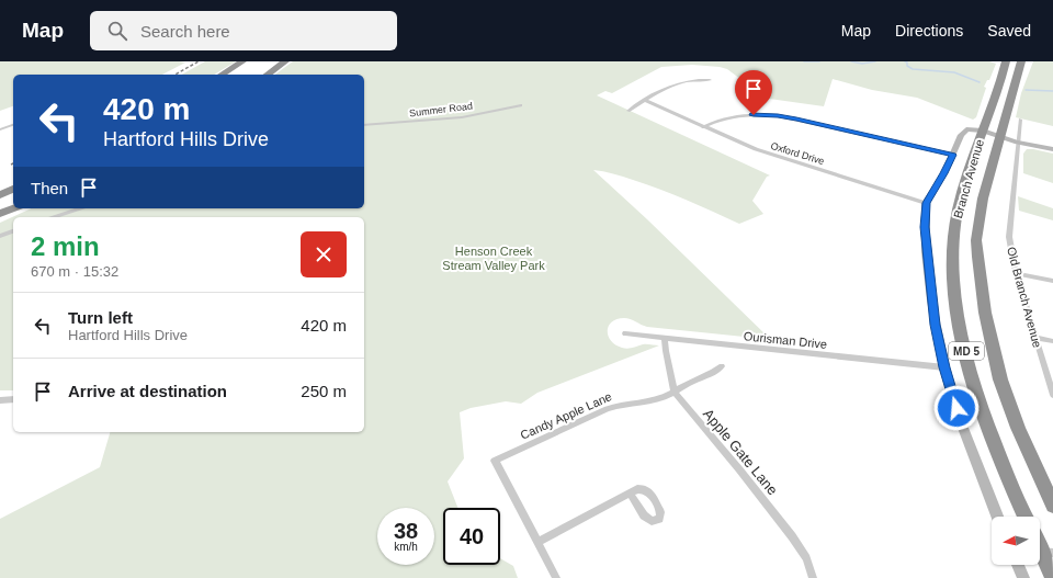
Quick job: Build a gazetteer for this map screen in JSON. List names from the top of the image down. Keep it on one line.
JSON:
{"streets":{"highway":["Branch Avenue","MD 5"],"street":["Summer Road","Oxford Drive","Old Branch Avenue","Ourisman Drive","Candy Apple Lane","Apple Gate Lane"]},"crossings":[["Ourisman Drive","Apple Gate Lane"],["Candy Apple Lane","Apple Gate Lane"]],"parks":["Henson Creek Stream Valley Park"],"north":"left","page":{"header":"Map","search":"Search here","nav":["Map","Directions","Saved"],"turn":["420 m","Hartford Hills Drive"],"then":"Then","heading":["2 min","670 m · 15:32"],"list":[{"name":"Turn left","note":"Hartford Hills Drive","value":"420 m"},{"name":"Arrive at destination","value":"250 m"}],"speed":"38 km/h","limit":"40"}}
